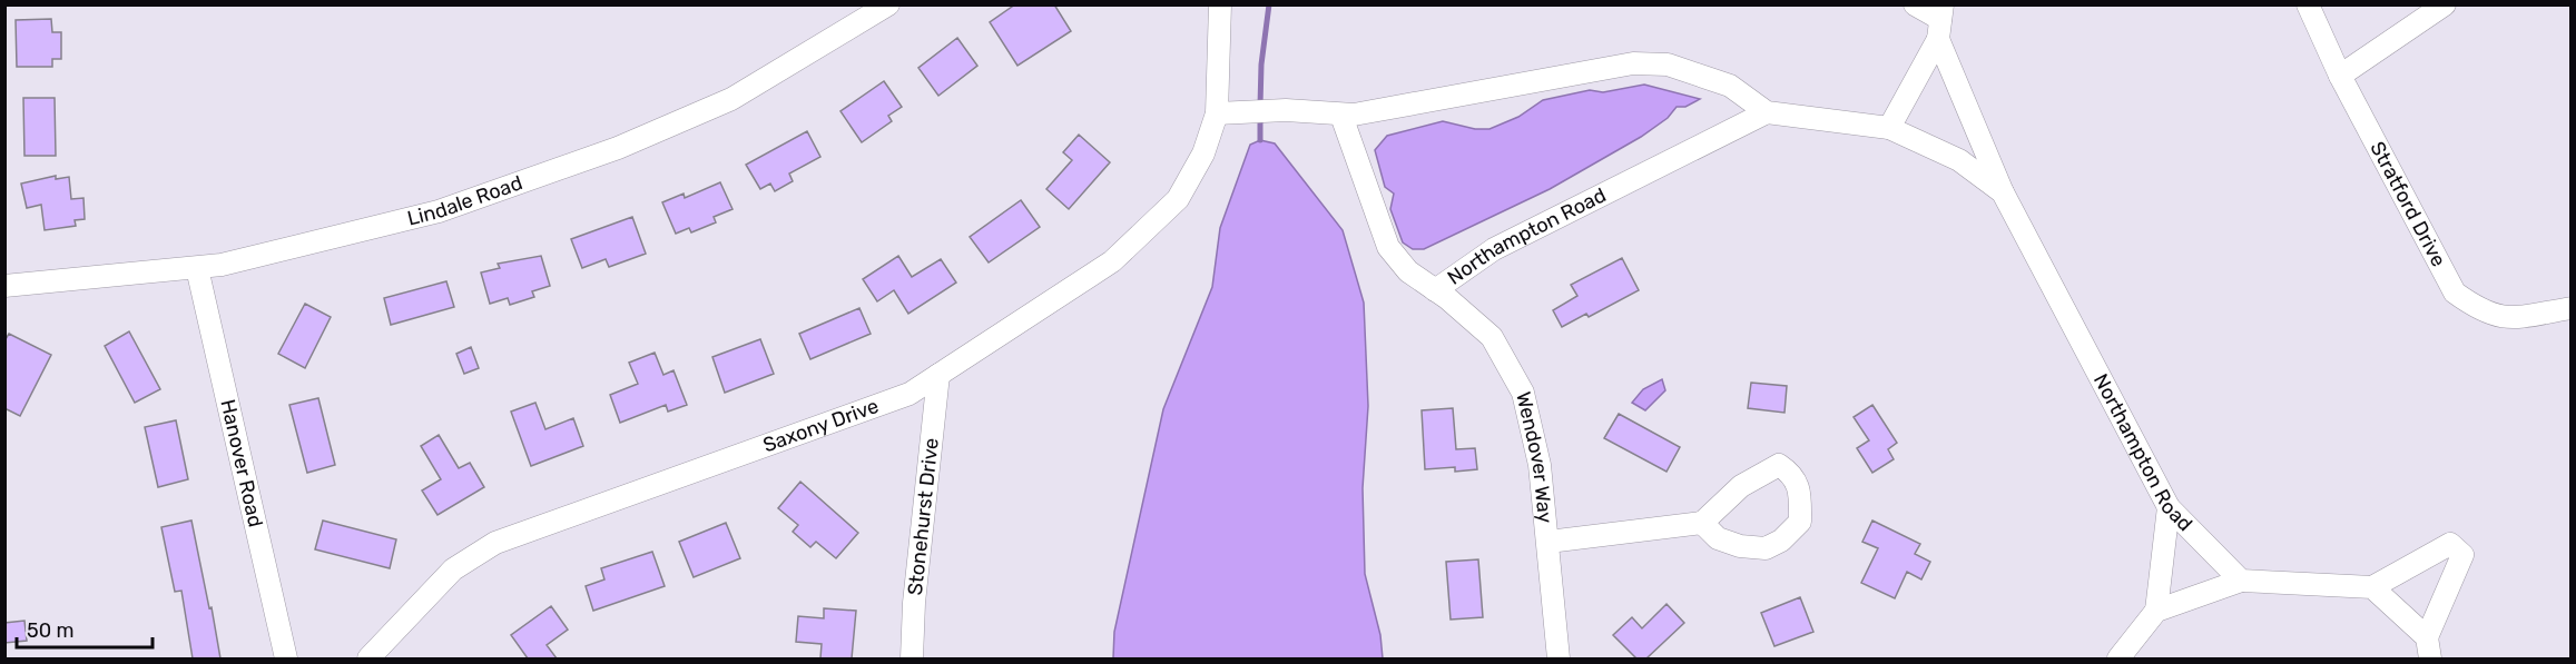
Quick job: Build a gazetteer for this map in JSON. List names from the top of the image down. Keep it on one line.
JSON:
{"streets":{"street":["Lindale Road","Stratford Drive","Northampton Road","Saxony Drive","Wendover Way","Hanover Road","Stonehurst Drive"]},"crossings":[["Lindale Road","Hanover Road"],["Northampton Road","Saxony Drive"],["Northampton Road","Wendover Way"],["Saxony Drive","Stonehurst Drive"]],"scale_bar":"50 m"}
